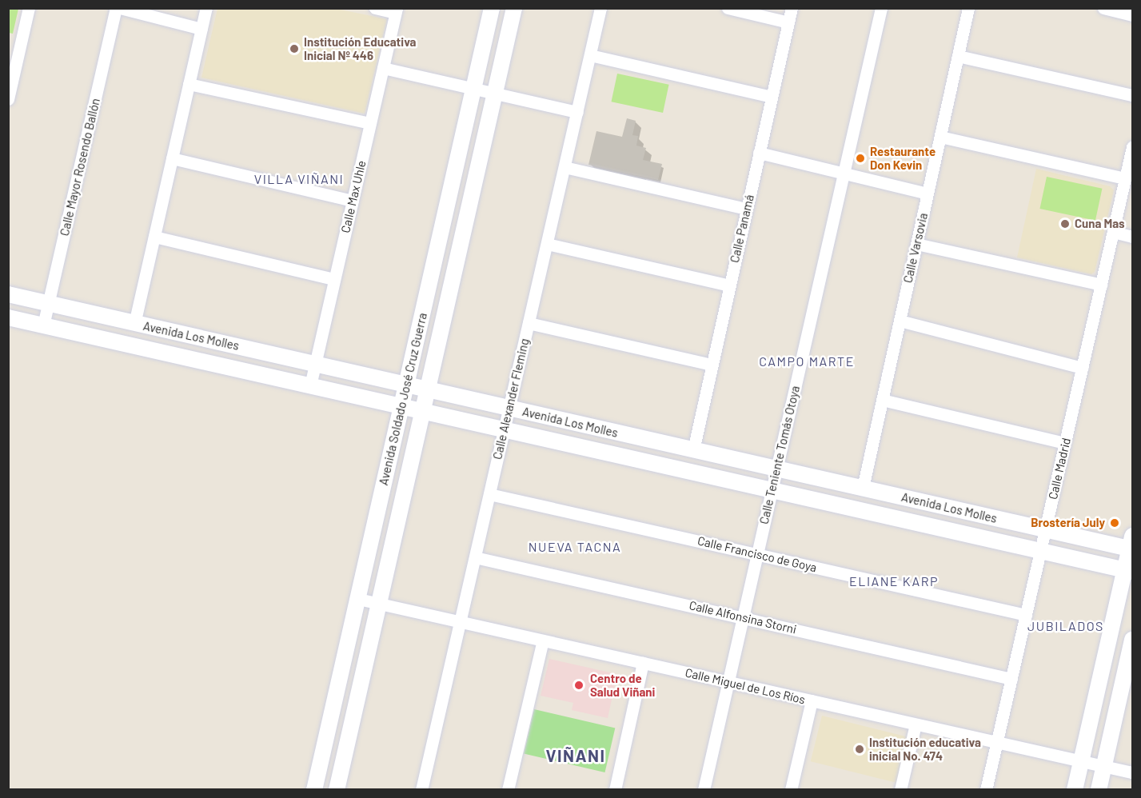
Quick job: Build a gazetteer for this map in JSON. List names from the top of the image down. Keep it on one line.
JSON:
{"streets":{"street":["Calle Mayor Rosendo Ballón","Calle Max Uhle","Calle Panamá","Calle Varsovia","Avenida Los Molles","Avenida Soldado José Cruz Guerra","Calle Alexander Fleming","Calle Teniente Tomás Otoya","Calle Madrid","Calle Francisco de Goya","Calle Alfonsina Storni","Calle Miguel de Los Ríos"]},"crossings":[["Calle Mayor Rosendo Ballón","Avenida Los Molles"],["Calle Max Uhle","Avenida Los Molles"],["Calle Panamá","Avenida Los Molles"],["Calle Varsovia","Avenida Los Molles"],["Avenida Los Molles","Avenida Soldado José Cruz Guerra"],["Avenida Los Molles","Calle Alexander Fleming"],["Avenida Los Molles","Calle Teniente Tomás Otoya"],["Avenida Los Molles","Calle Madrid"],["Avenida Soldado José Cruz Guerra","Calle Miguel de Los Ríos"],["Calle Alexander Fleming","Calle Francisco de Goya"],["Calle Alexander Fleming","Calle Alfonsina Storni"],["Calle Alexander Fleming","Calle Miguel de Los Ríos"],["Calle Teniente Tomás Otoya","Calle Francisco de Goya"],["Calle Teniente Tomás Otoya","Calle Alfonsina Storni"],["Calle Teniente Tomás Otoya","Calle Miguel de Los Ríos"],["Calle Madrid","Calle Francisco de Goya"],["Calle Madrid","Calle Alfonsina Storni"],["Calle Madrid","Calle Miguel de Los Ríos"]],"districts":["VILLA VIÑANI","CAMPO MARTE","NUEVA TACNA","ELIANE KARP","JUBILADOS","VIÑANI"],"places":["Institución Educativa Inicial Nº 446","Restaurante Don Kevin","Cuna Mas","Brostería July","Centro de Salud Viñani","Institución educativa inicial No. 474"]}
